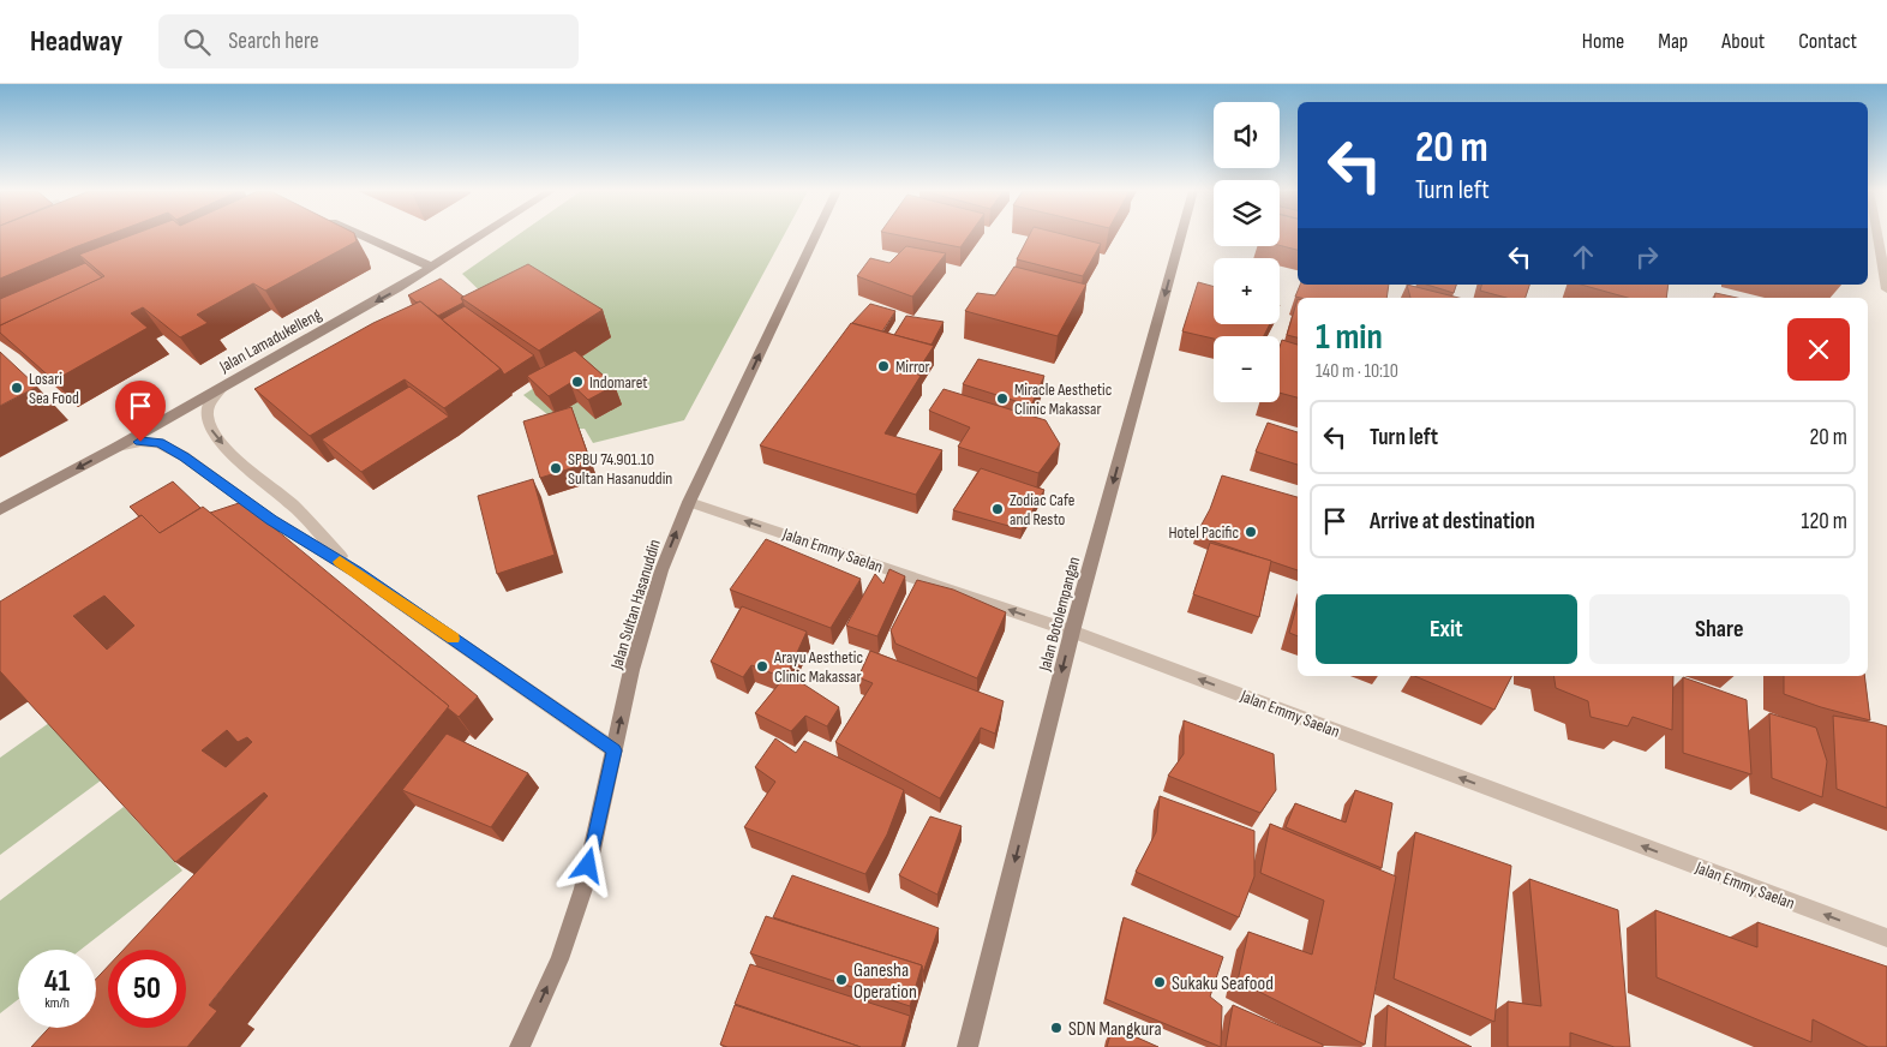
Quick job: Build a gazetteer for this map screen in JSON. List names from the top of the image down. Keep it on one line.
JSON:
{"streets":{"street":["Jalan Lamadukelleng","Jalan Emmy Saelan","Jalan Sultan Hasanuddin","Jalan Botolempangan"]},"crossings":[["Jalan Emmy Saelan","Jalan Sultan Hasanuddin"],["Jalan Emmy Saelan","Jalan Botolempangan"]],"one_way":["Jalan Lamadukelleng","Jalan Emmy Saelan","Jalan Sultan Hasanuddin","Jalan Botolempangan"],"places":["Mirror","Indomaret","Losari Sea Food","Miracle Aesthetic Clinic Makassar","SPBU 74.901.10 Sultan Hasanuddin","Zodiac Cafe and Resto","Hotel Pacific","Arayu Aesthetic Clinic Makassar","Ganesha Operation","Sukaku Seafood","SDN Mangkura"],"page":{"header":"Headway","search":"Search here","nav":["Home","Map","About","Contact"],"map_buttons":["+","−"],"turn":["20 m","Turn left"],"heading":["1 min","140 m · 10:10"],"list":[{"name":"Turn left","value":"20 m"},{"name":"Arrive at destination","value":"120 m"}],"buttons":["Exit","Share"],"speed":"41 km/h","limit":"50"}}
